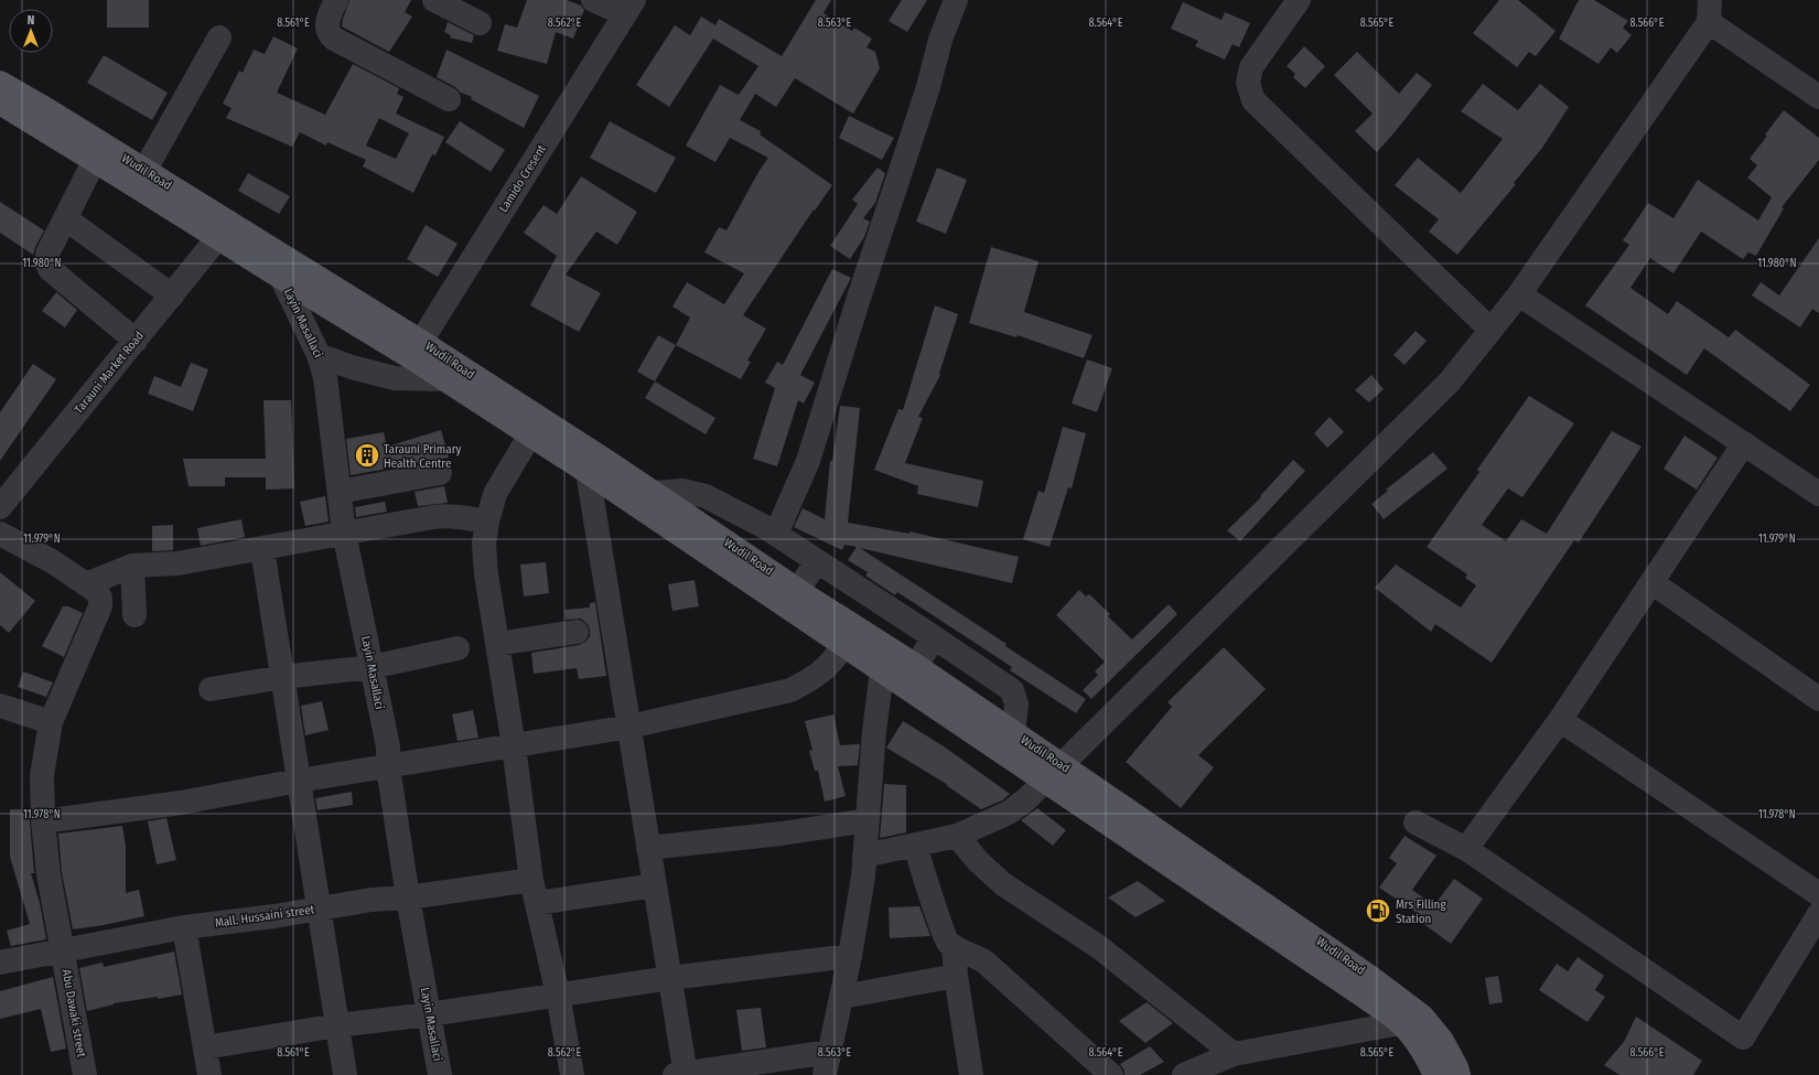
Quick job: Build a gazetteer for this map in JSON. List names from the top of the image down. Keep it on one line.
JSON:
{"streets":{"main road":["Wudil Road"],"street":["Lamido Cresent","Layin Masallaci","Tarauni Market Road","Mall. Hussaini street","Abu Dawaki street"]},"crossings":[["Wudil Road","Lamido Cresent"],["Wudil Road","Layin Masallaci"],["Wudil Road","Tarauni Market Road"],["Layin Masallaci","Mall. Hussaini street"],["Mall. Hussaini street","Abu Dawaki street"]],"places":{"building":["Tarauni Primary Health Centre"],"fuel station":["Mrs Filling Station"]},"north":"top","coordinates":["8.561°E","8.562°E","8.563°E","8.564°E","8.565°E","8.566°E","11.980°N","11.979°N","11.978°N"]}
